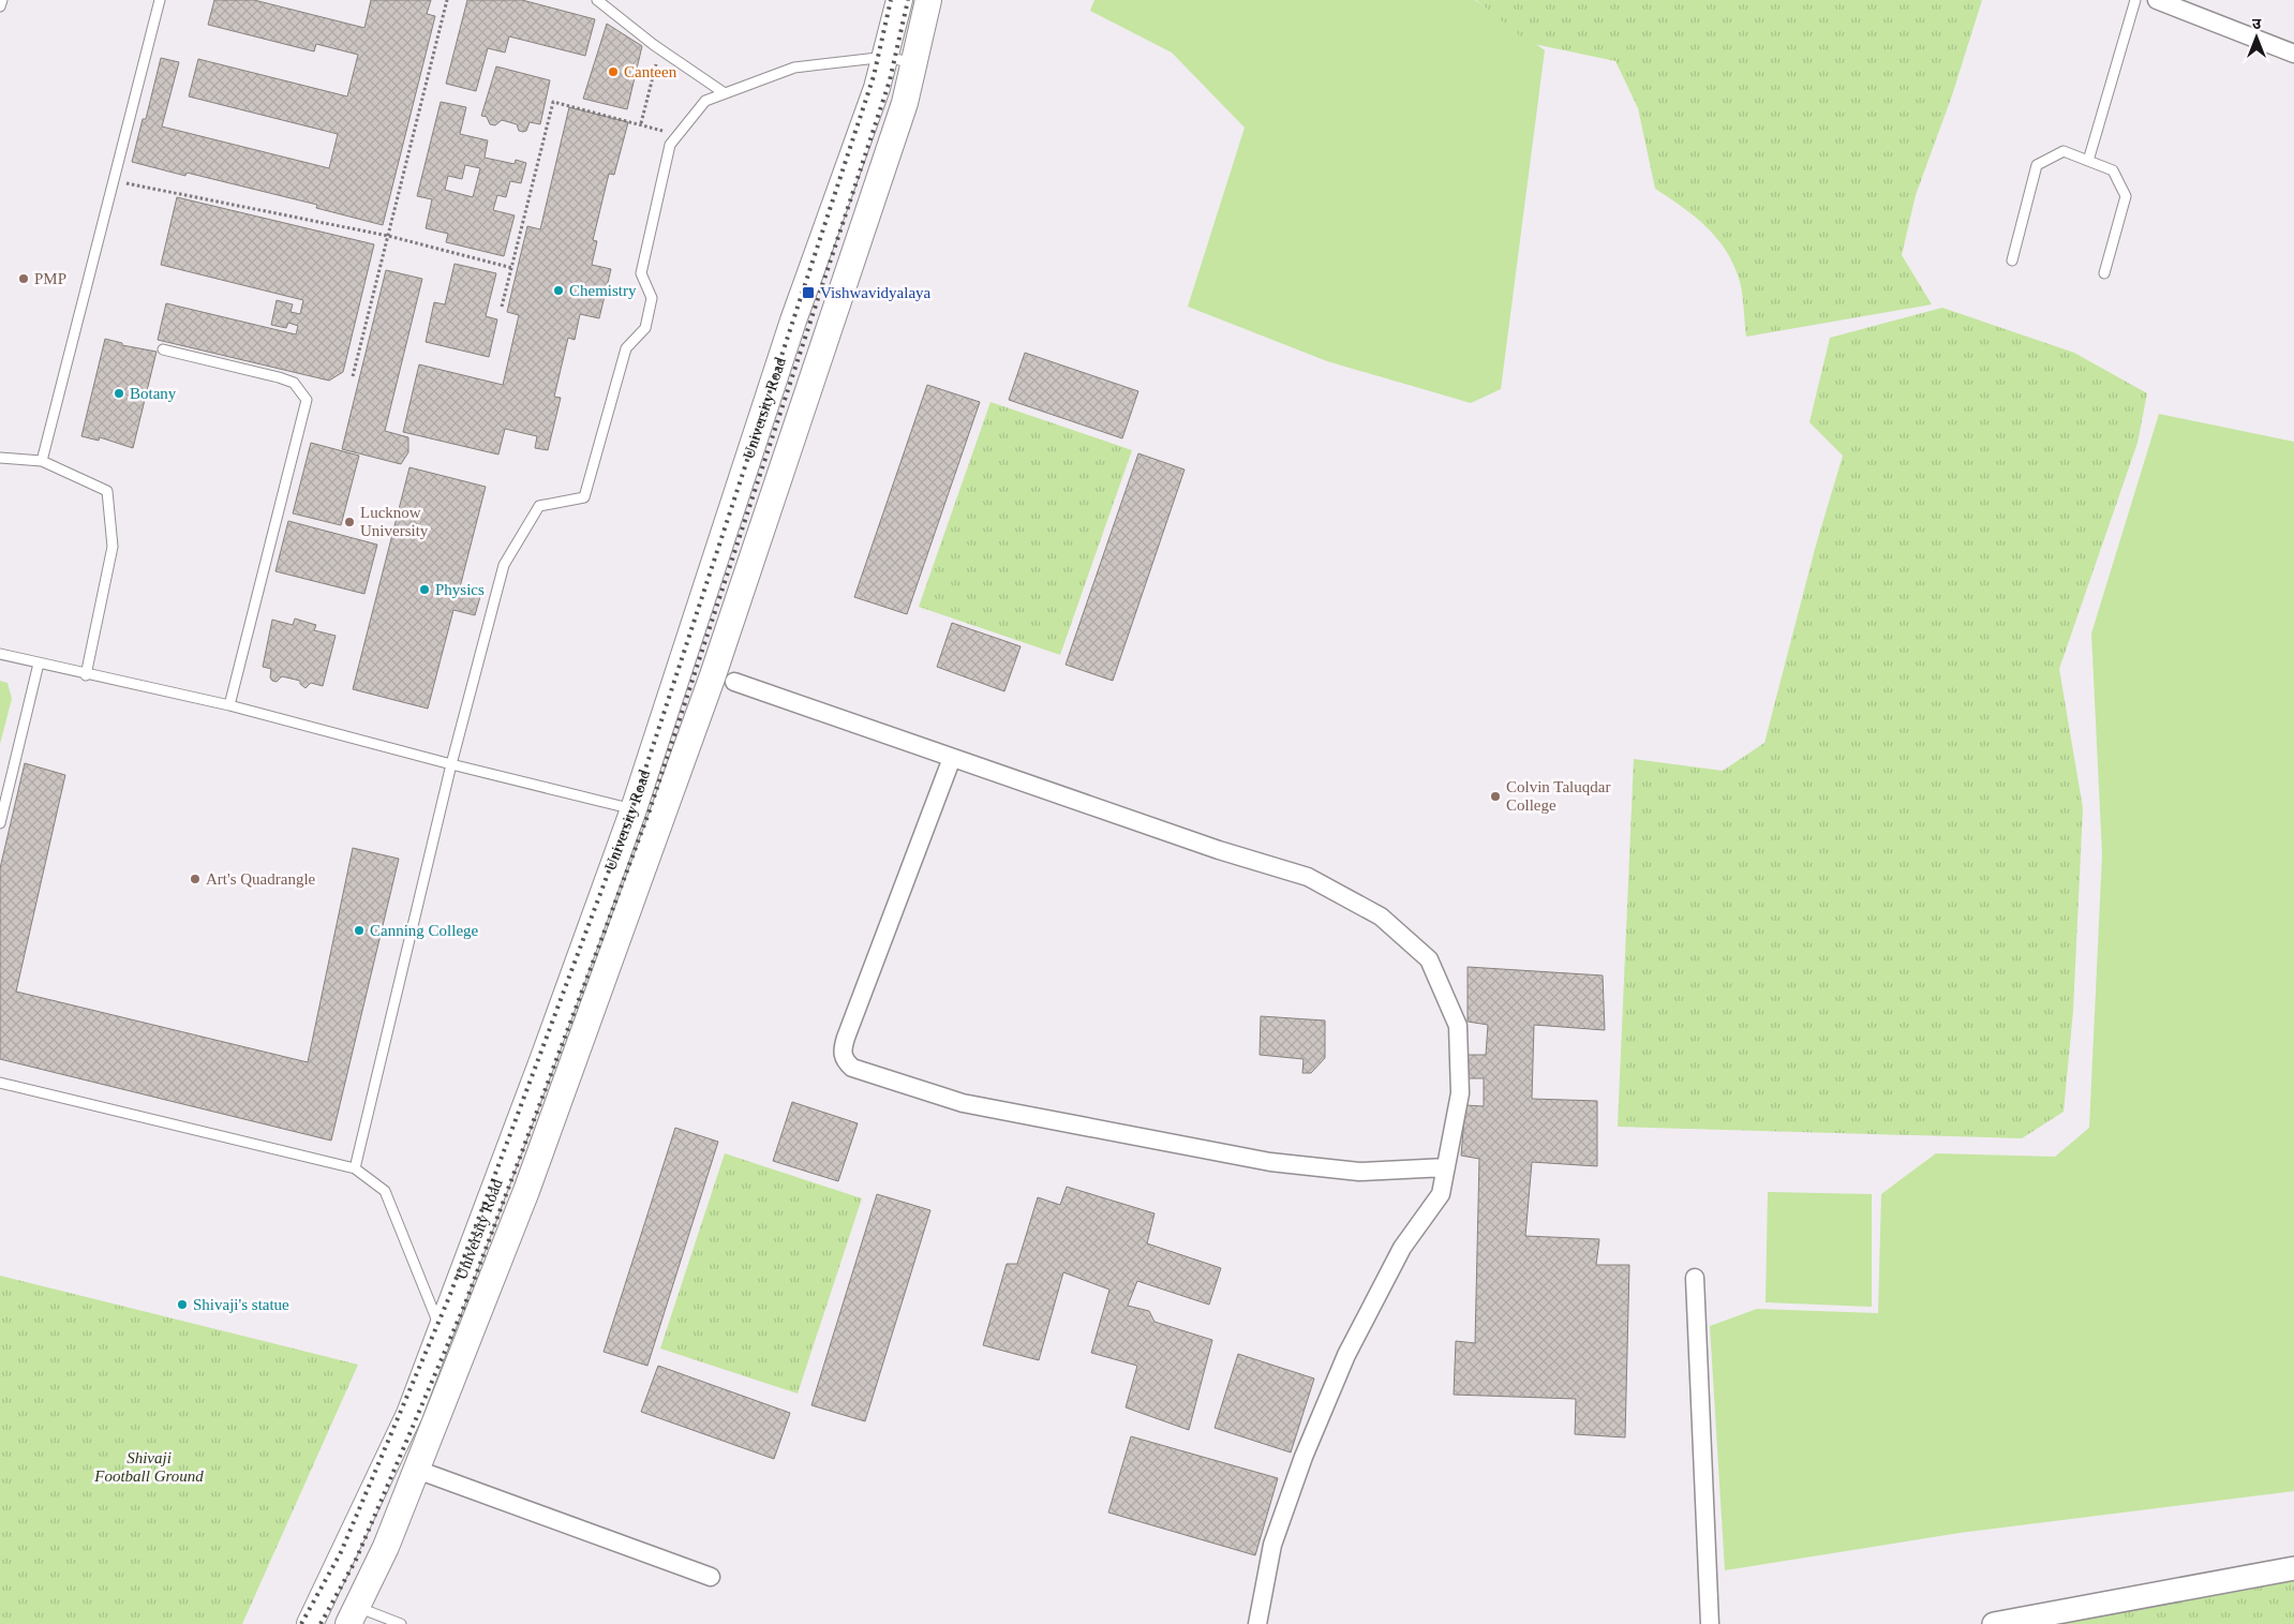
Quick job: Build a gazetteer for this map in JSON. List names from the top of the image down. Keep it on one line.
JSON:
{"streets":{"main road":["University Road"]},"parks":["Shivaji Football Ground"],"places":{"other":["Canteen","PMP","Chemistry","Botany","Lucknow University","Physics","Colvin Taluqdar College","Art's Quadrangle","Canning College","Shivaji's statue"],"transit":["Vishwavidyalaya"]},"north":"top"}
